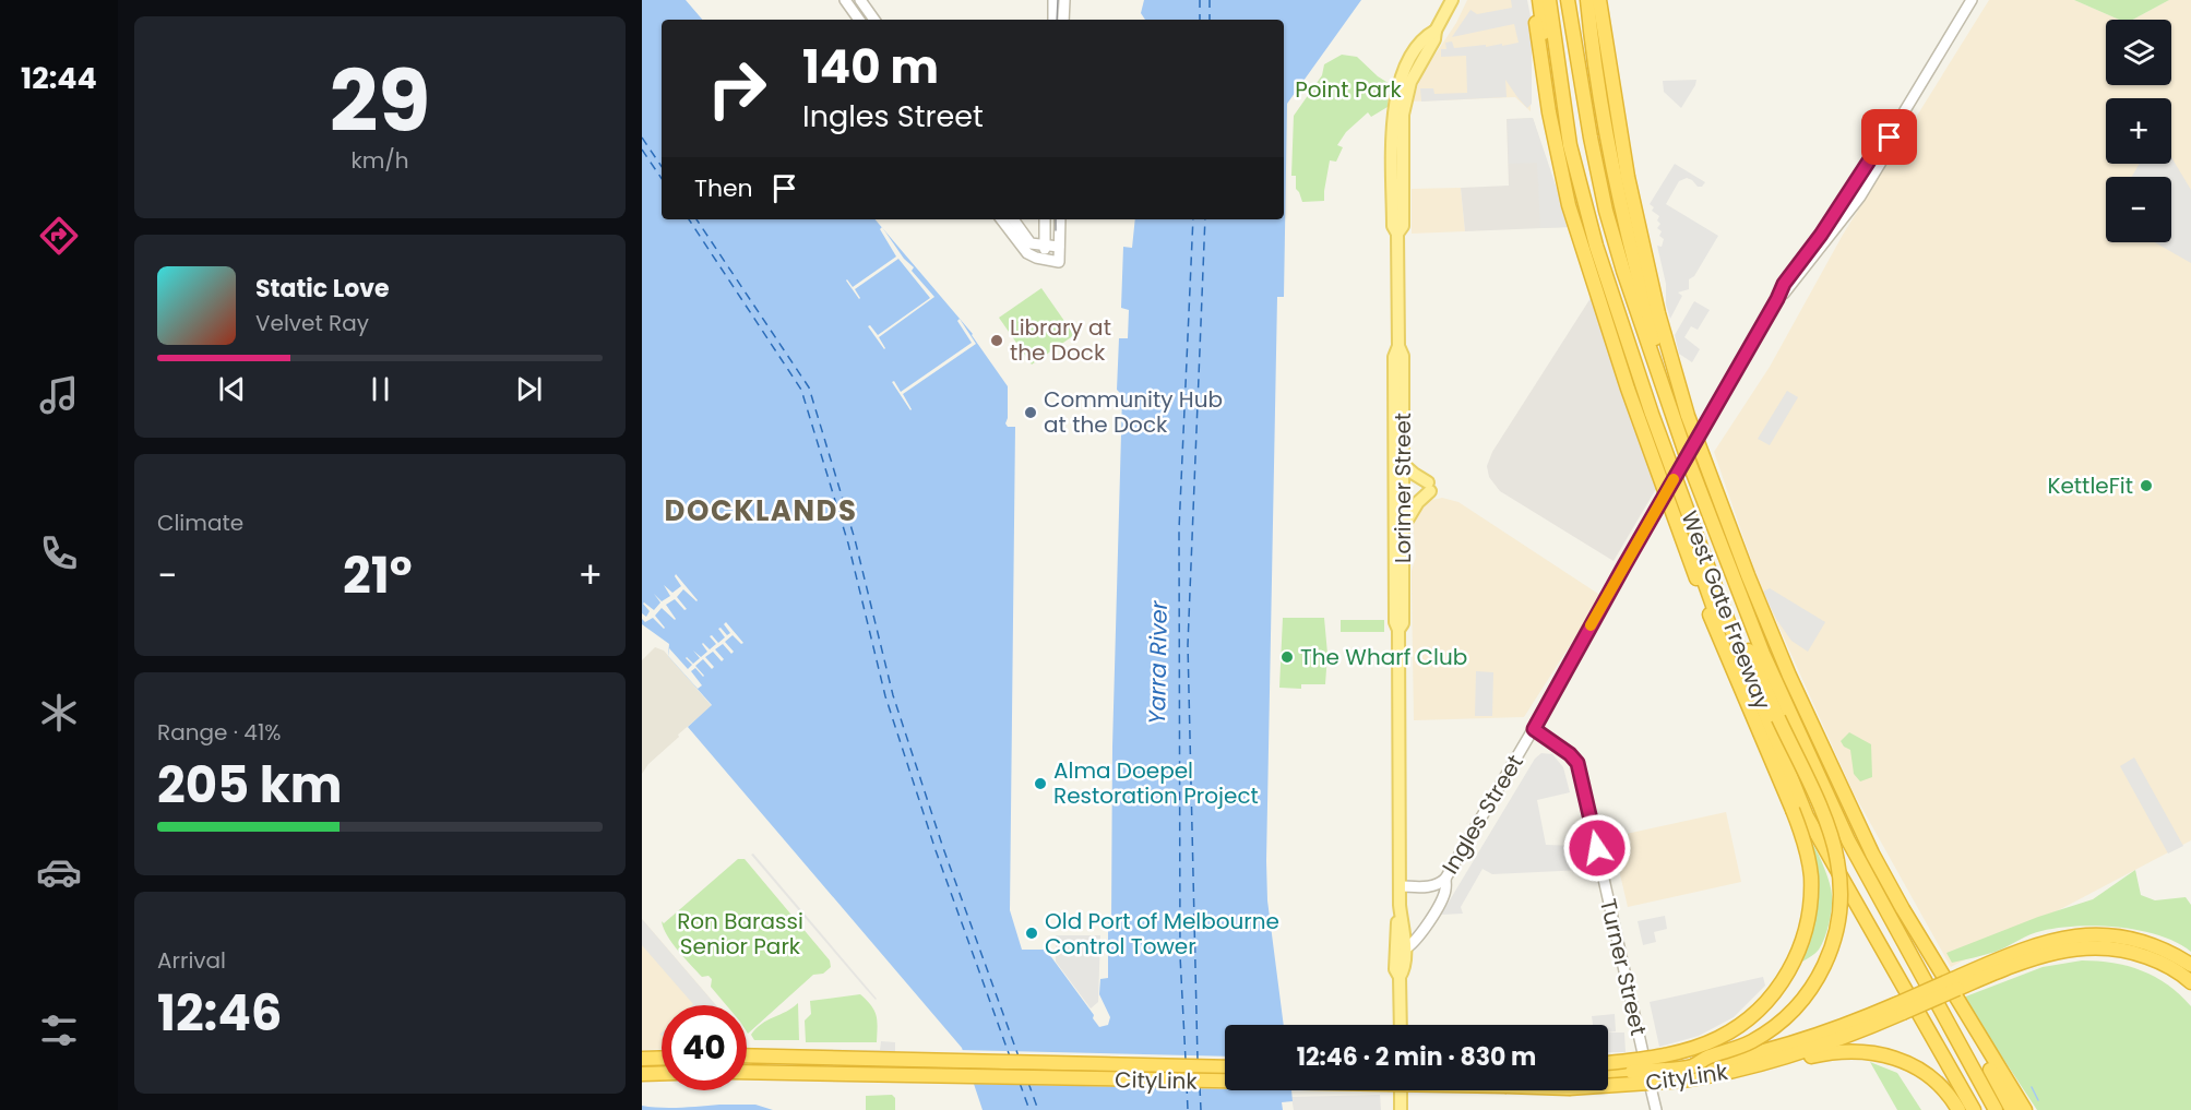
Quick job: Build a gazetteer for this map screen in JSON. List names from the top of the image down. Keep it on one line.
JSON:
{"streets":{"highway":["West Gate Freeway","CityLink"],"main road":["Lorimer Street"],"street":["Ingles Street","Turner Street"]},"crossings":[["Lorimer Street","Ingles Street"],["Ingles Street","Turner Street"]],"districts":["DOCKLANDS"],"water":["Yarra River"],"parks":["Point Park","Ron Barassi Senior Park"],"places":["Library at the Dock","Community Hub at the Dock","KettleFit","The Wharf Club","Alma Doepel Restoration Project","Old Port of Melbourne Control Tower"],"page":{"tabs":"12:44","tile":[["29","km/h"],"Climate",["Range · 41%","205 km"],["Arrival","12:46"]],"map_buttons":["+","−"],"turn":["140 m","Ingles Street"],"then":"Then","song":["Static Love","Velvet Ray"],"heat":["−","21°","+"],"limit":"40","trip":"12:46 · 2 min · 830 m"}}
